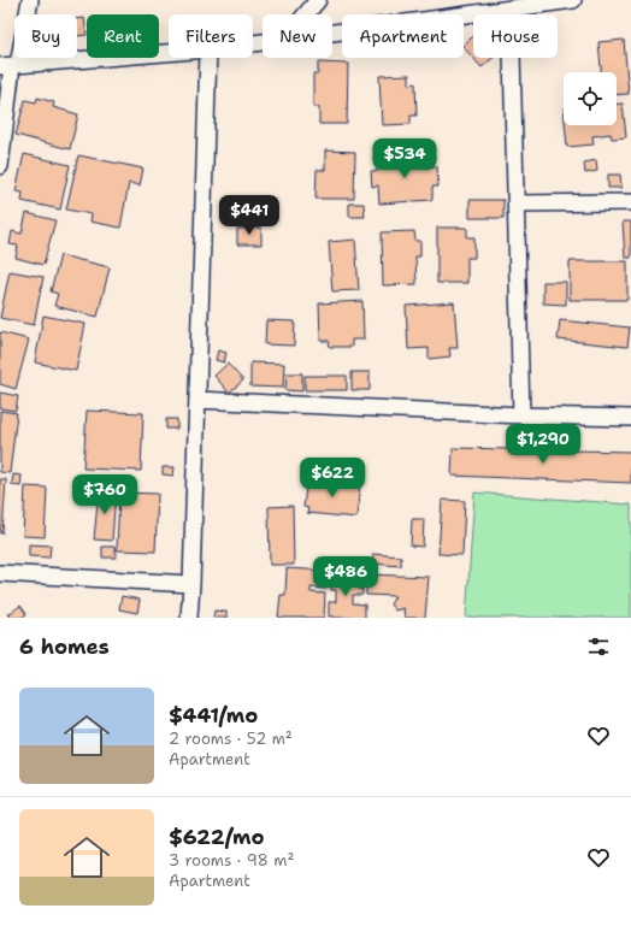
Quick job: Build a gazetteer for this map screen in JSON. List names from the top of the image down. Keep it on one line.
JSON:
{"page":{"chip":["Buy","Rent","Filters","New","Apartment","House"],"price":["$534","$441","$1,290","$622","$760","$486"],"heading":"6 homes","list":[{"name":"$441/mo","note":"2 rooms · 52 m² · Apartment"},{"name":"$622/mo","note":"3 rooms · 98 m² · Apartment"}]}}
